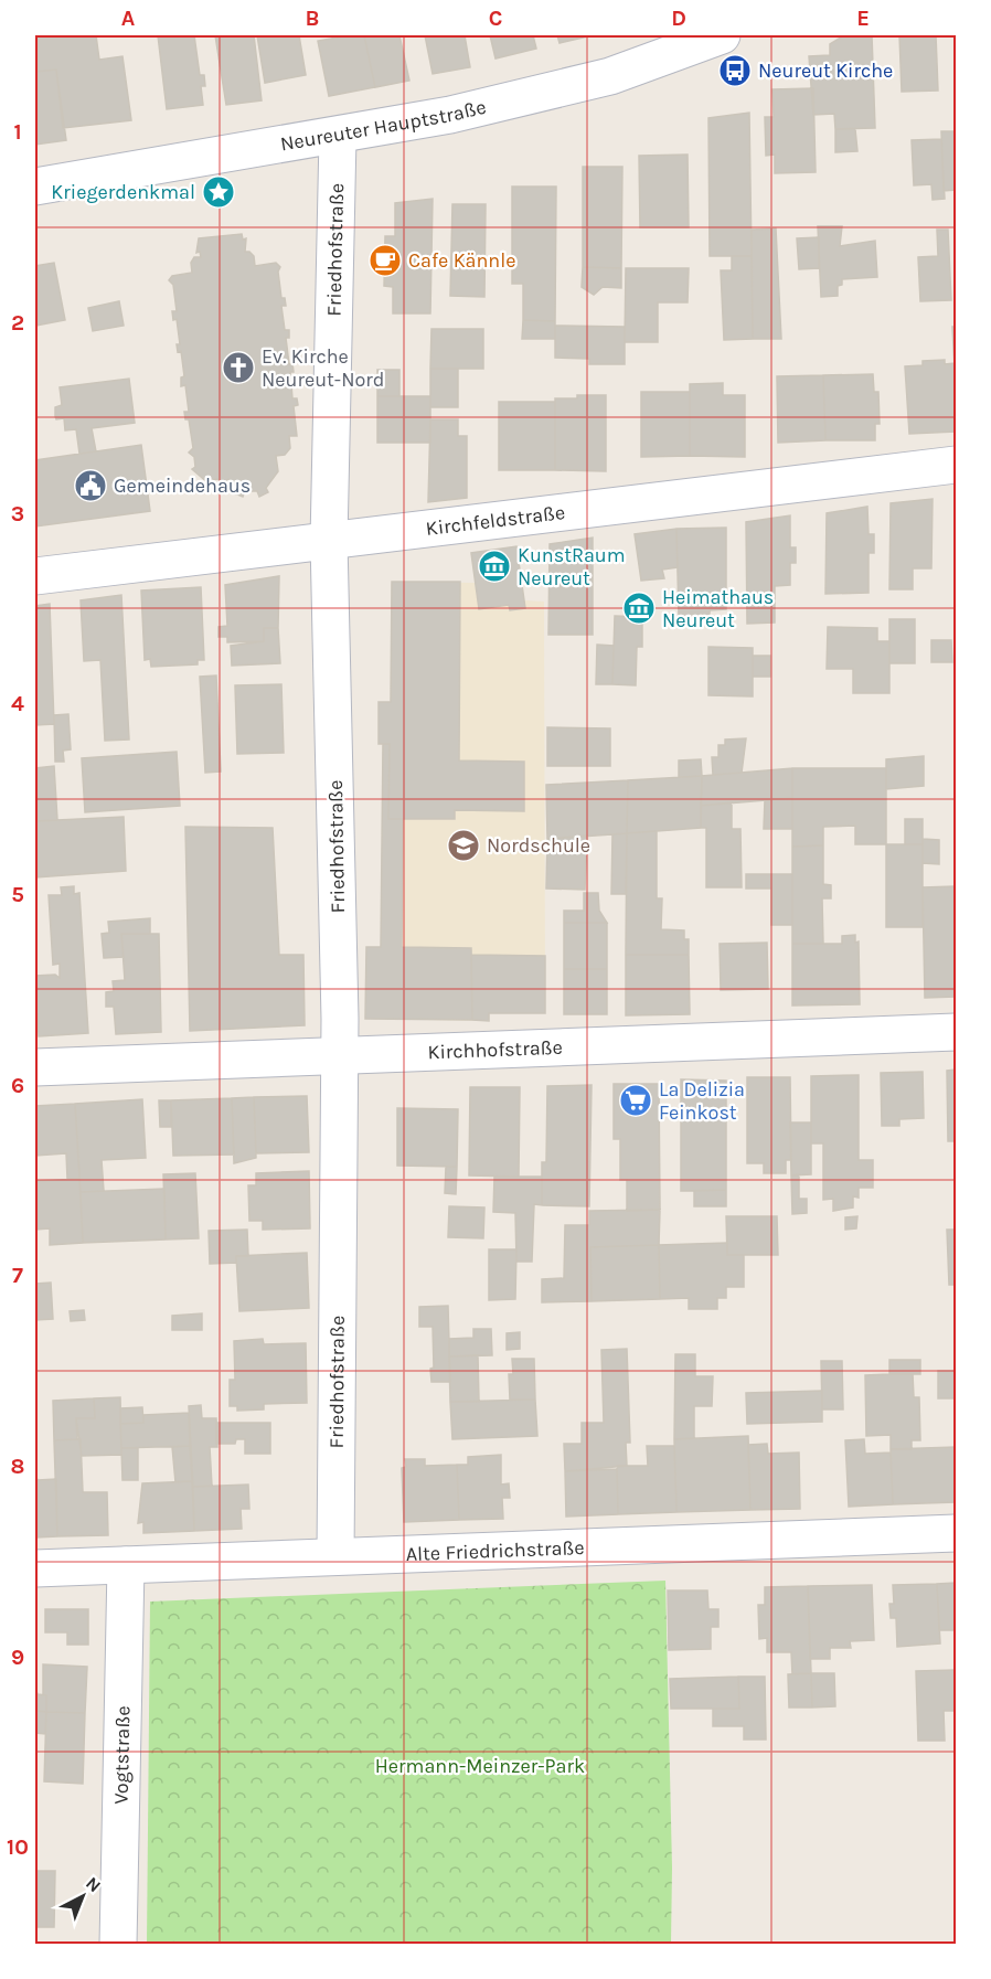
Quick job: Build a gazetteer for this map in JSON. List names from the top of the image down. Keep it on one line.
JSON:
{"streets":{"street":["Neureuter Hauptstraße","Friedhofstraße","Kirchfeldstraße","Kirchhofstraße","Alte Friedrichstraße","Vogtstraße"]},"crossings":[["Neureuter Hauptstraße","Friedhofstraße"],["Friedhofstraße","Kirchfeldstraße"],["Friedhofstraße","Kirchhofstraße"],["Friedhofstraße","Alte Friedrichstraße"],["Alte Friedrichstraße","Vogtstraße"]],"parks":["Hermann-Meinzer-Park"],"places":{"bus stop":["Neureut Kirche"],"place":["Kriegerdenkmal"],"cafe":["Cafe Kännle"],"church":["Ev. Kirche Neureut-Nord"],"public building":["Gemeindehaus"],"museum":["KunstRaum Neureut","Heimathaus Neureut"],"school or university":["Nordschule"],"supermarket":["La Delizia Feinkost"]},"north":"top right","grid":{"columns":["A","B","C","D","E"],"rows":["1","2","3","4","5","6","7","8","9","10"]}}
